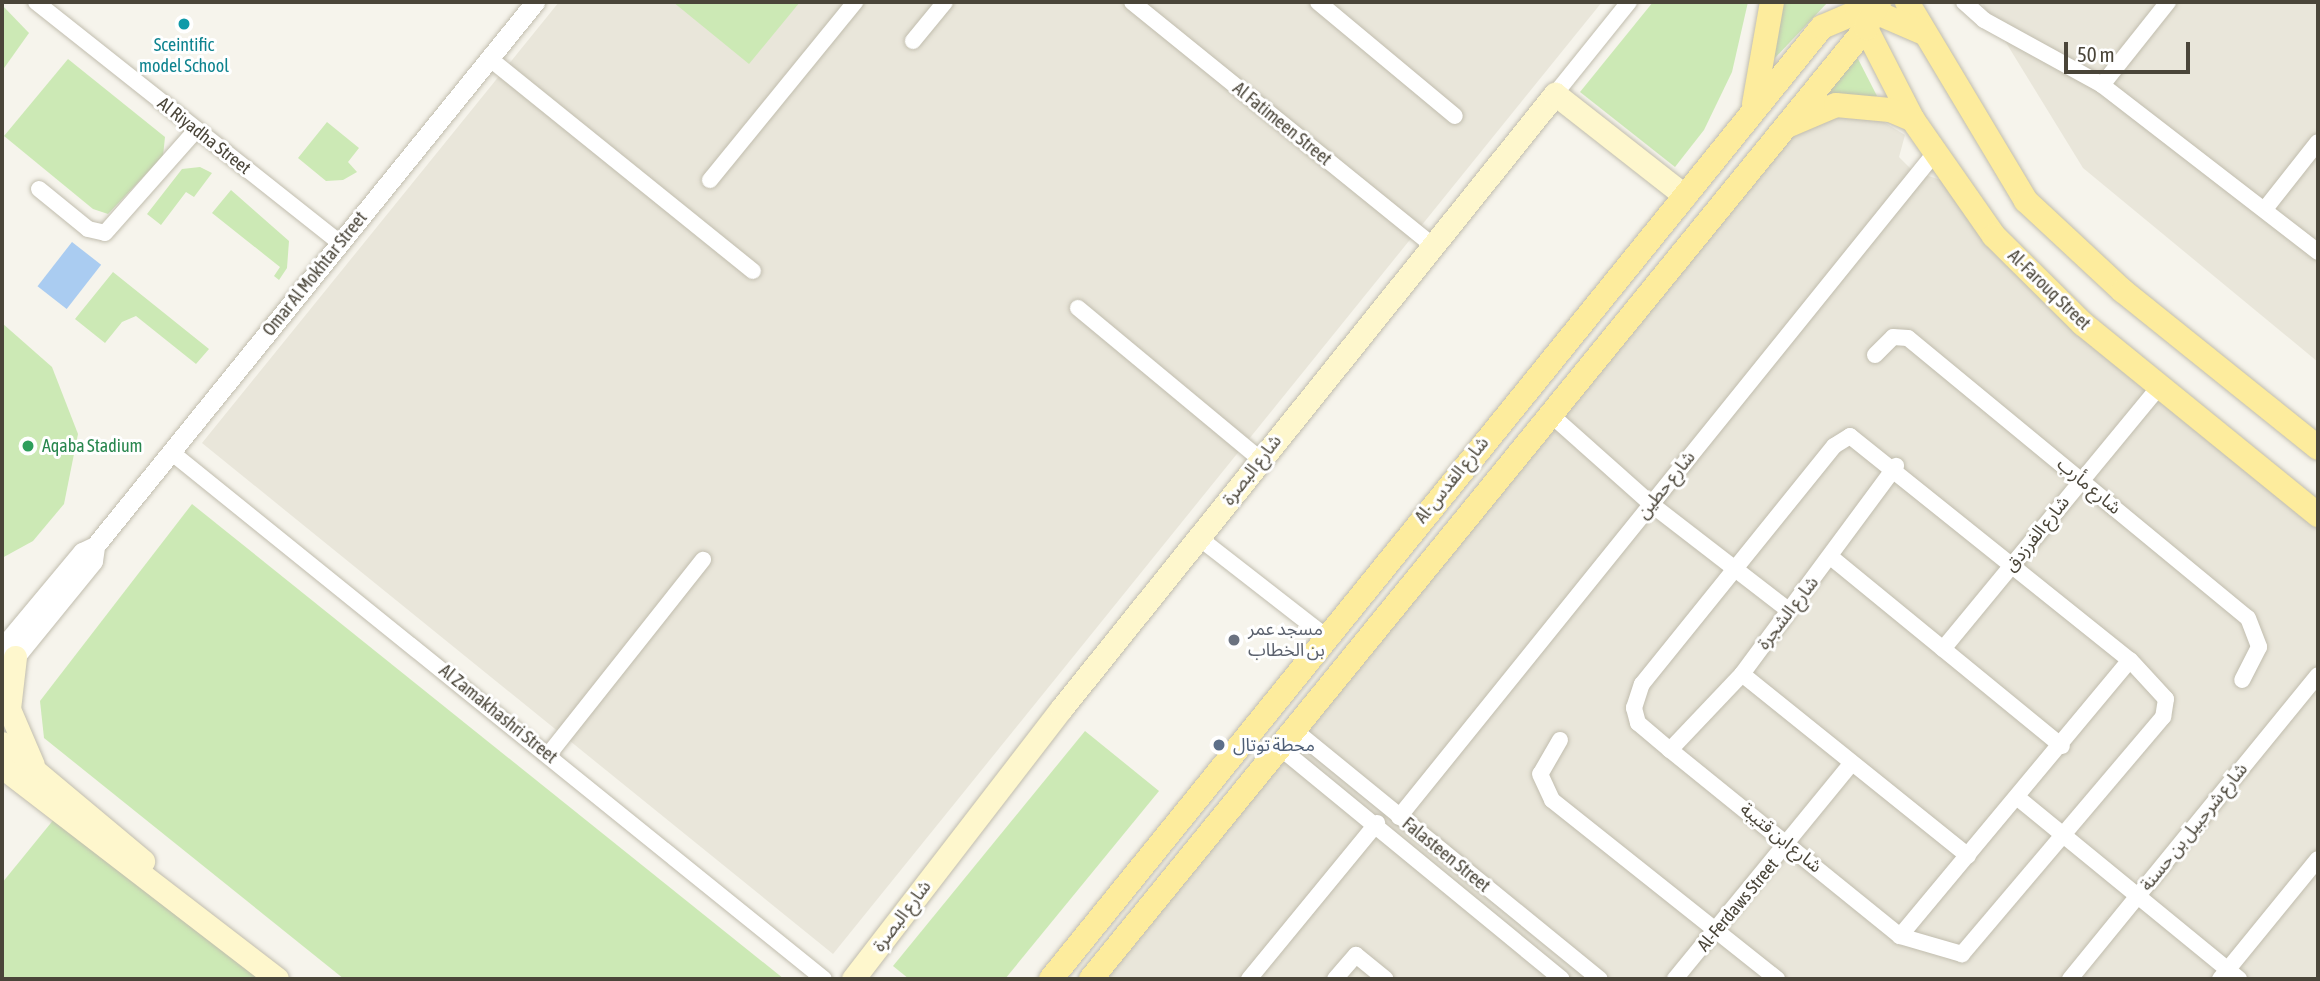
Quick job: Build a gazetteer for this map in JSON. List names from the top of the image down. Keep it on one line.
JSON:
{"streets":{"main road":["Al-Farouq Street","شارع البصرة","Al-شارع القدس"],"street":["Al Fatimeen Street","Al Riyadha Street","Omar Al Mokhtar Street","شارع حطين","شارع مأرب","شارع الفرزدق","شارع الشجرة","Al Zamakhashri Street","شارع شرحبيل بن حسنة","شارع ابن قتيبة","Falasteen Street","Al-Ferdaws Street"]},"crossings":[["Al Fatimeen Street","شارع البصرة"],["Al Riyadha Street","Omar Al Mokhtar Street"],["Omar Al Mokhtar Street","Al Zamakhashri Street"],["Al-Farouq Street","Al-شارع القدس"],["Al-Farouq Street","شارع حطين"],["Al-Farouq Street","شارع الفرزدق"],["Al-شارع القدس","Falasteen Street"],["شارع حطين","Falasteen Street"],["شارع مأرب","شارع الفرزدق"],["شارع الشجرة","شارع ابن قتيبة"],["شارع ابن قتيبة","Al-Ferdaws Street"]],"places":["Sceintific model School","Aqaba Stadium","مسجد عمر بن الخطاب","محطة توتال"],"scale_bar":"50 m"}
